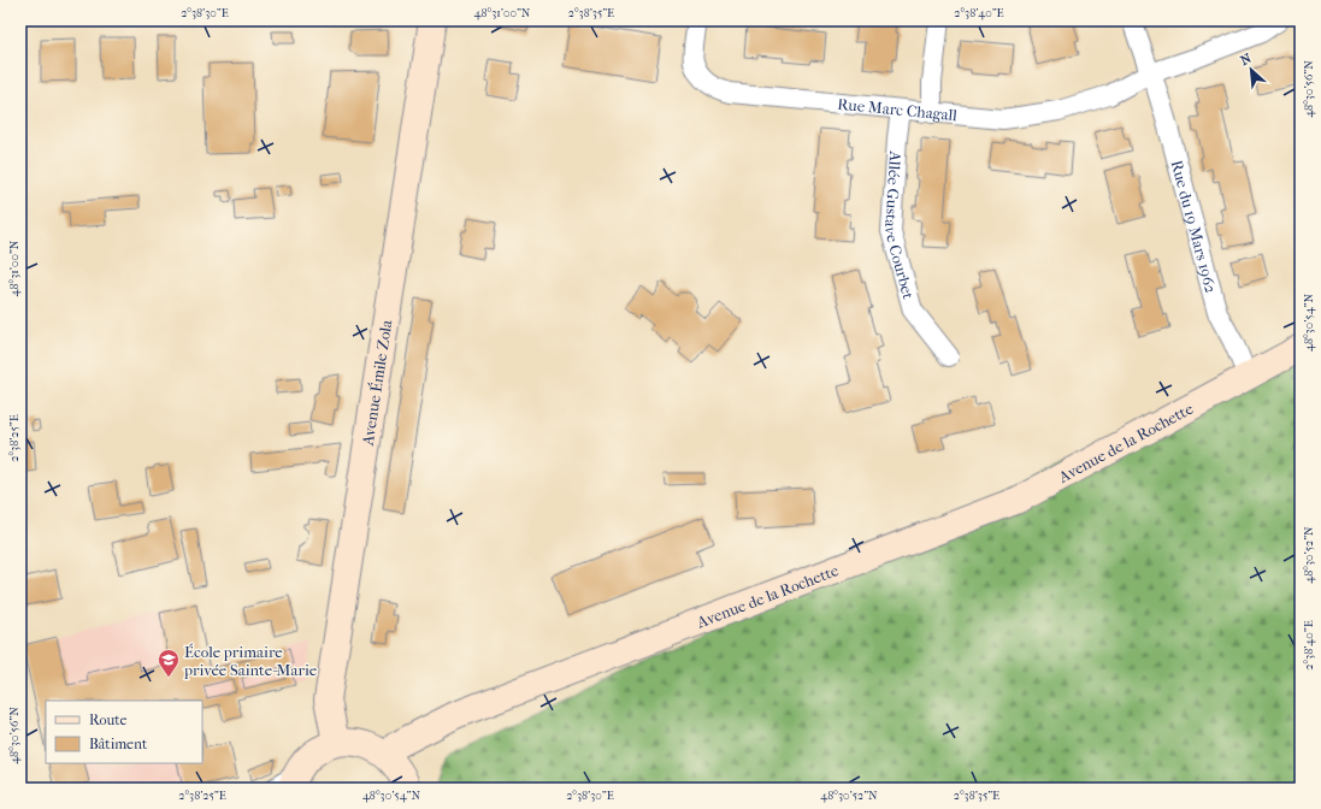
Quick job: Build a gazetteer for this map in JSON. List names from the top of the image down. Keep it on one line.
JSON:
{"streets":{"main road":["Avenue Émile Zola","Avenue de la Rochette"],"street":["Rue Marc Chagall","Allée Gustave Courbet","Rue du 19 Mars 1962"]},"crossings":[["Rue Marc Chagall","Allée Gustave Courbet"],["Rue Marc Chagall","Rue du 19 Mars 1962"],["Rue du 19 Mars 1962","Avenue de la Rochette"]],"places":{"school or university":["École primaire privée Sainte-Marie"]},"legend":["Route","Bâtiment"],"north":"top left","coordinates":["2°38'30\"E","48°31'00\"N","2°38'35\"E","2°38'40\"E","48°30'56\"N","48°30'54\"N","2°38'25\"E","48°30'52\"N"]}
